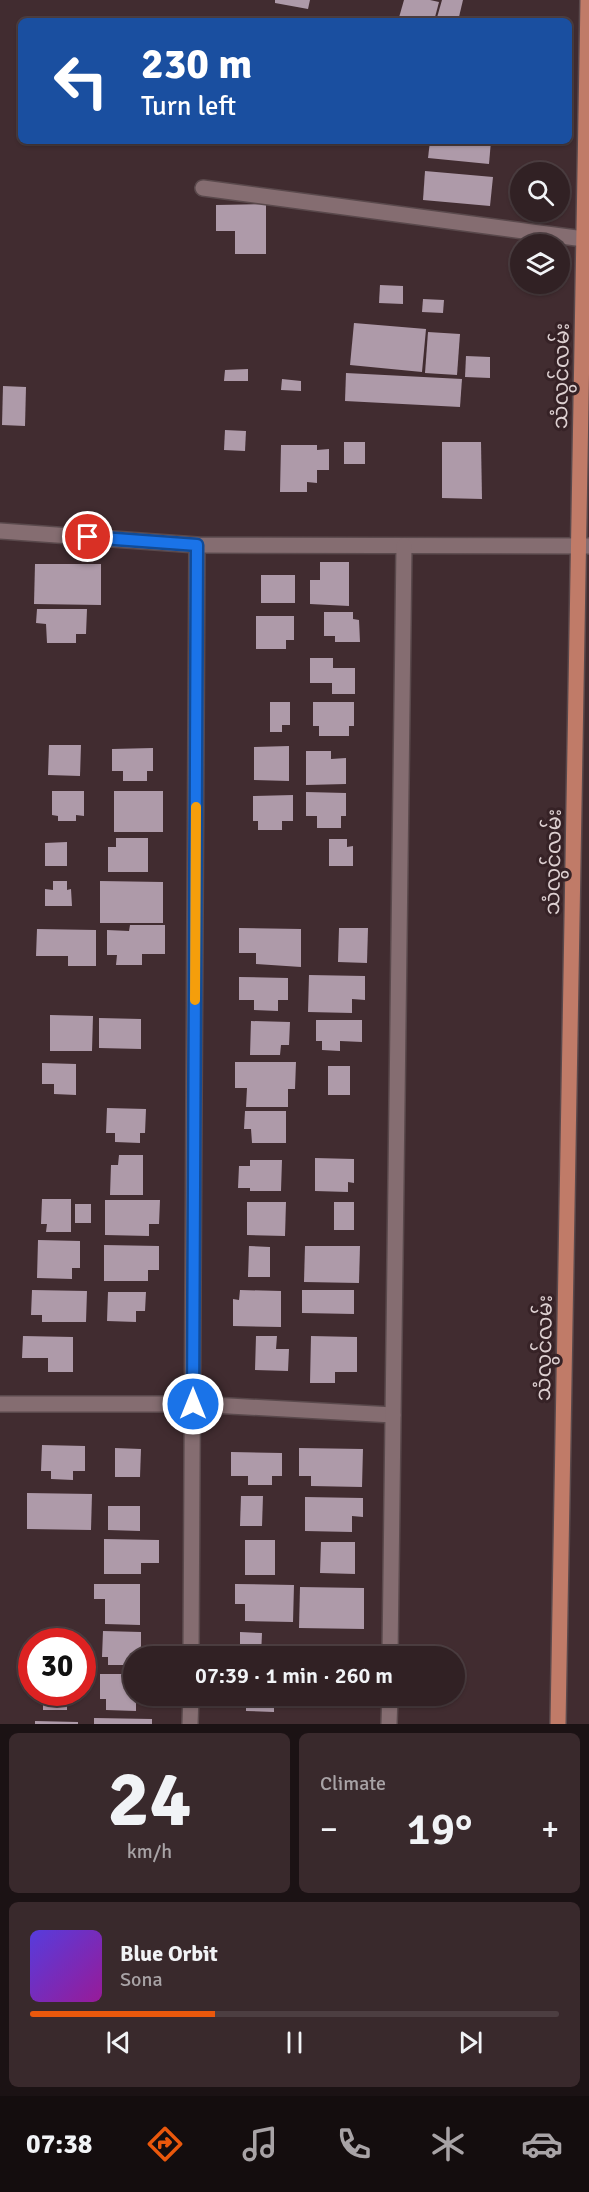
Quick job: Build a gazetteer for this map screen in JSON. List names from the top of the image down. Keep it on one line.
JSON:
{"streets":{"main road":["သံလွင်လမ်း"]},"page":{"turn":["230 m","Turn left"],"limit":"30","trip":"07:39 · 1 min · 260 m","tile":[["24","km/h"],"Climate"],"heat":["−","19°","+"],"song":["Blue Orbit","Sona"],"tabs":"07:38"}}
